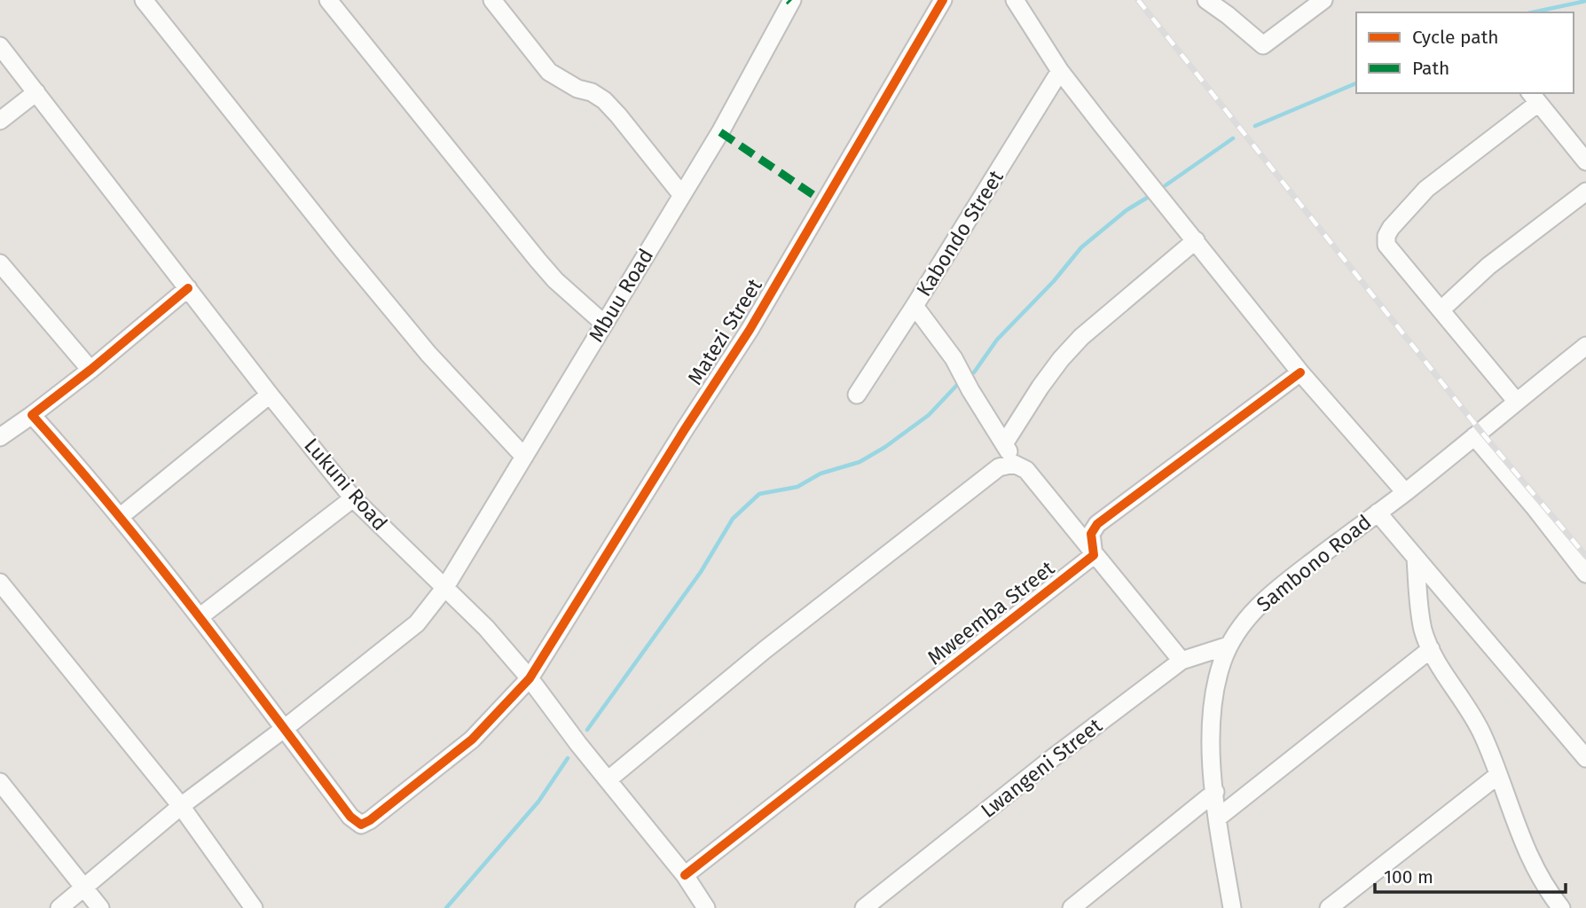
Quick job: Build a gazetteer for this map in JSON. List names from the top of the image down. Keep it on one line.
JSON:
{"streets":{"street":["Kabondo Street","Mbuu Road","Matezi Street","Lukuni Road","Sambono Road","Mweemba Street","Lwangeni Street"]},"crossings":[["Mbuu Road","Matezi Street"],["Mbuu Road","Lukuni Road"],["Matezi Street","Lukuni Road"],["Lukuni Road","Mweemba Street"],["Sambono Road","Lwangeni Street"]],"legend":["Cycle path","Path"],"scale_bar":"100 m"}
